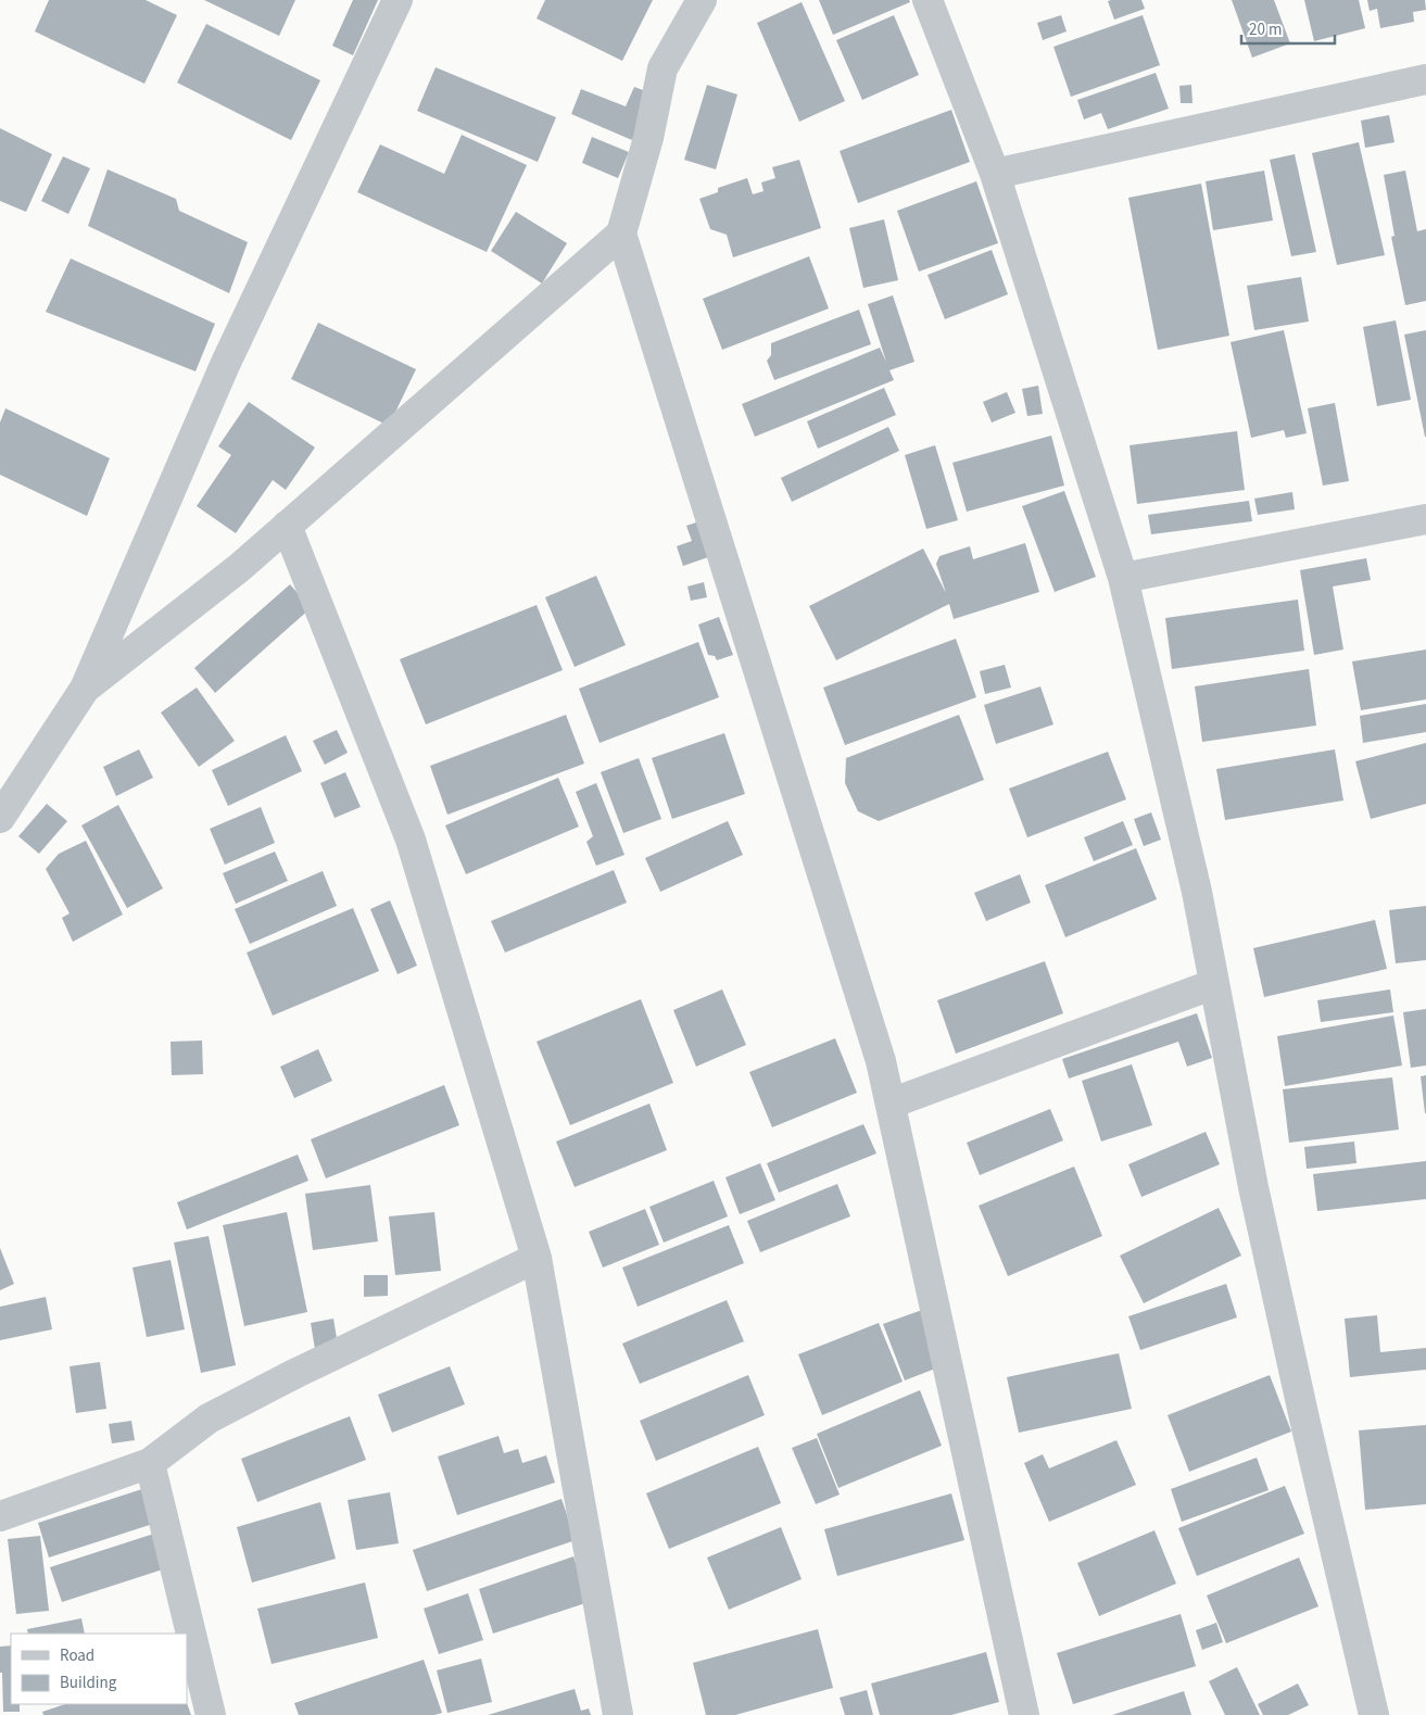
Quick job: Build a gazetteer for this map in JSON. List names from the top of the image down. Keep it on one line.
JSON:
{"legend":["Road","Building"],"scale_bar":"20 m"}
